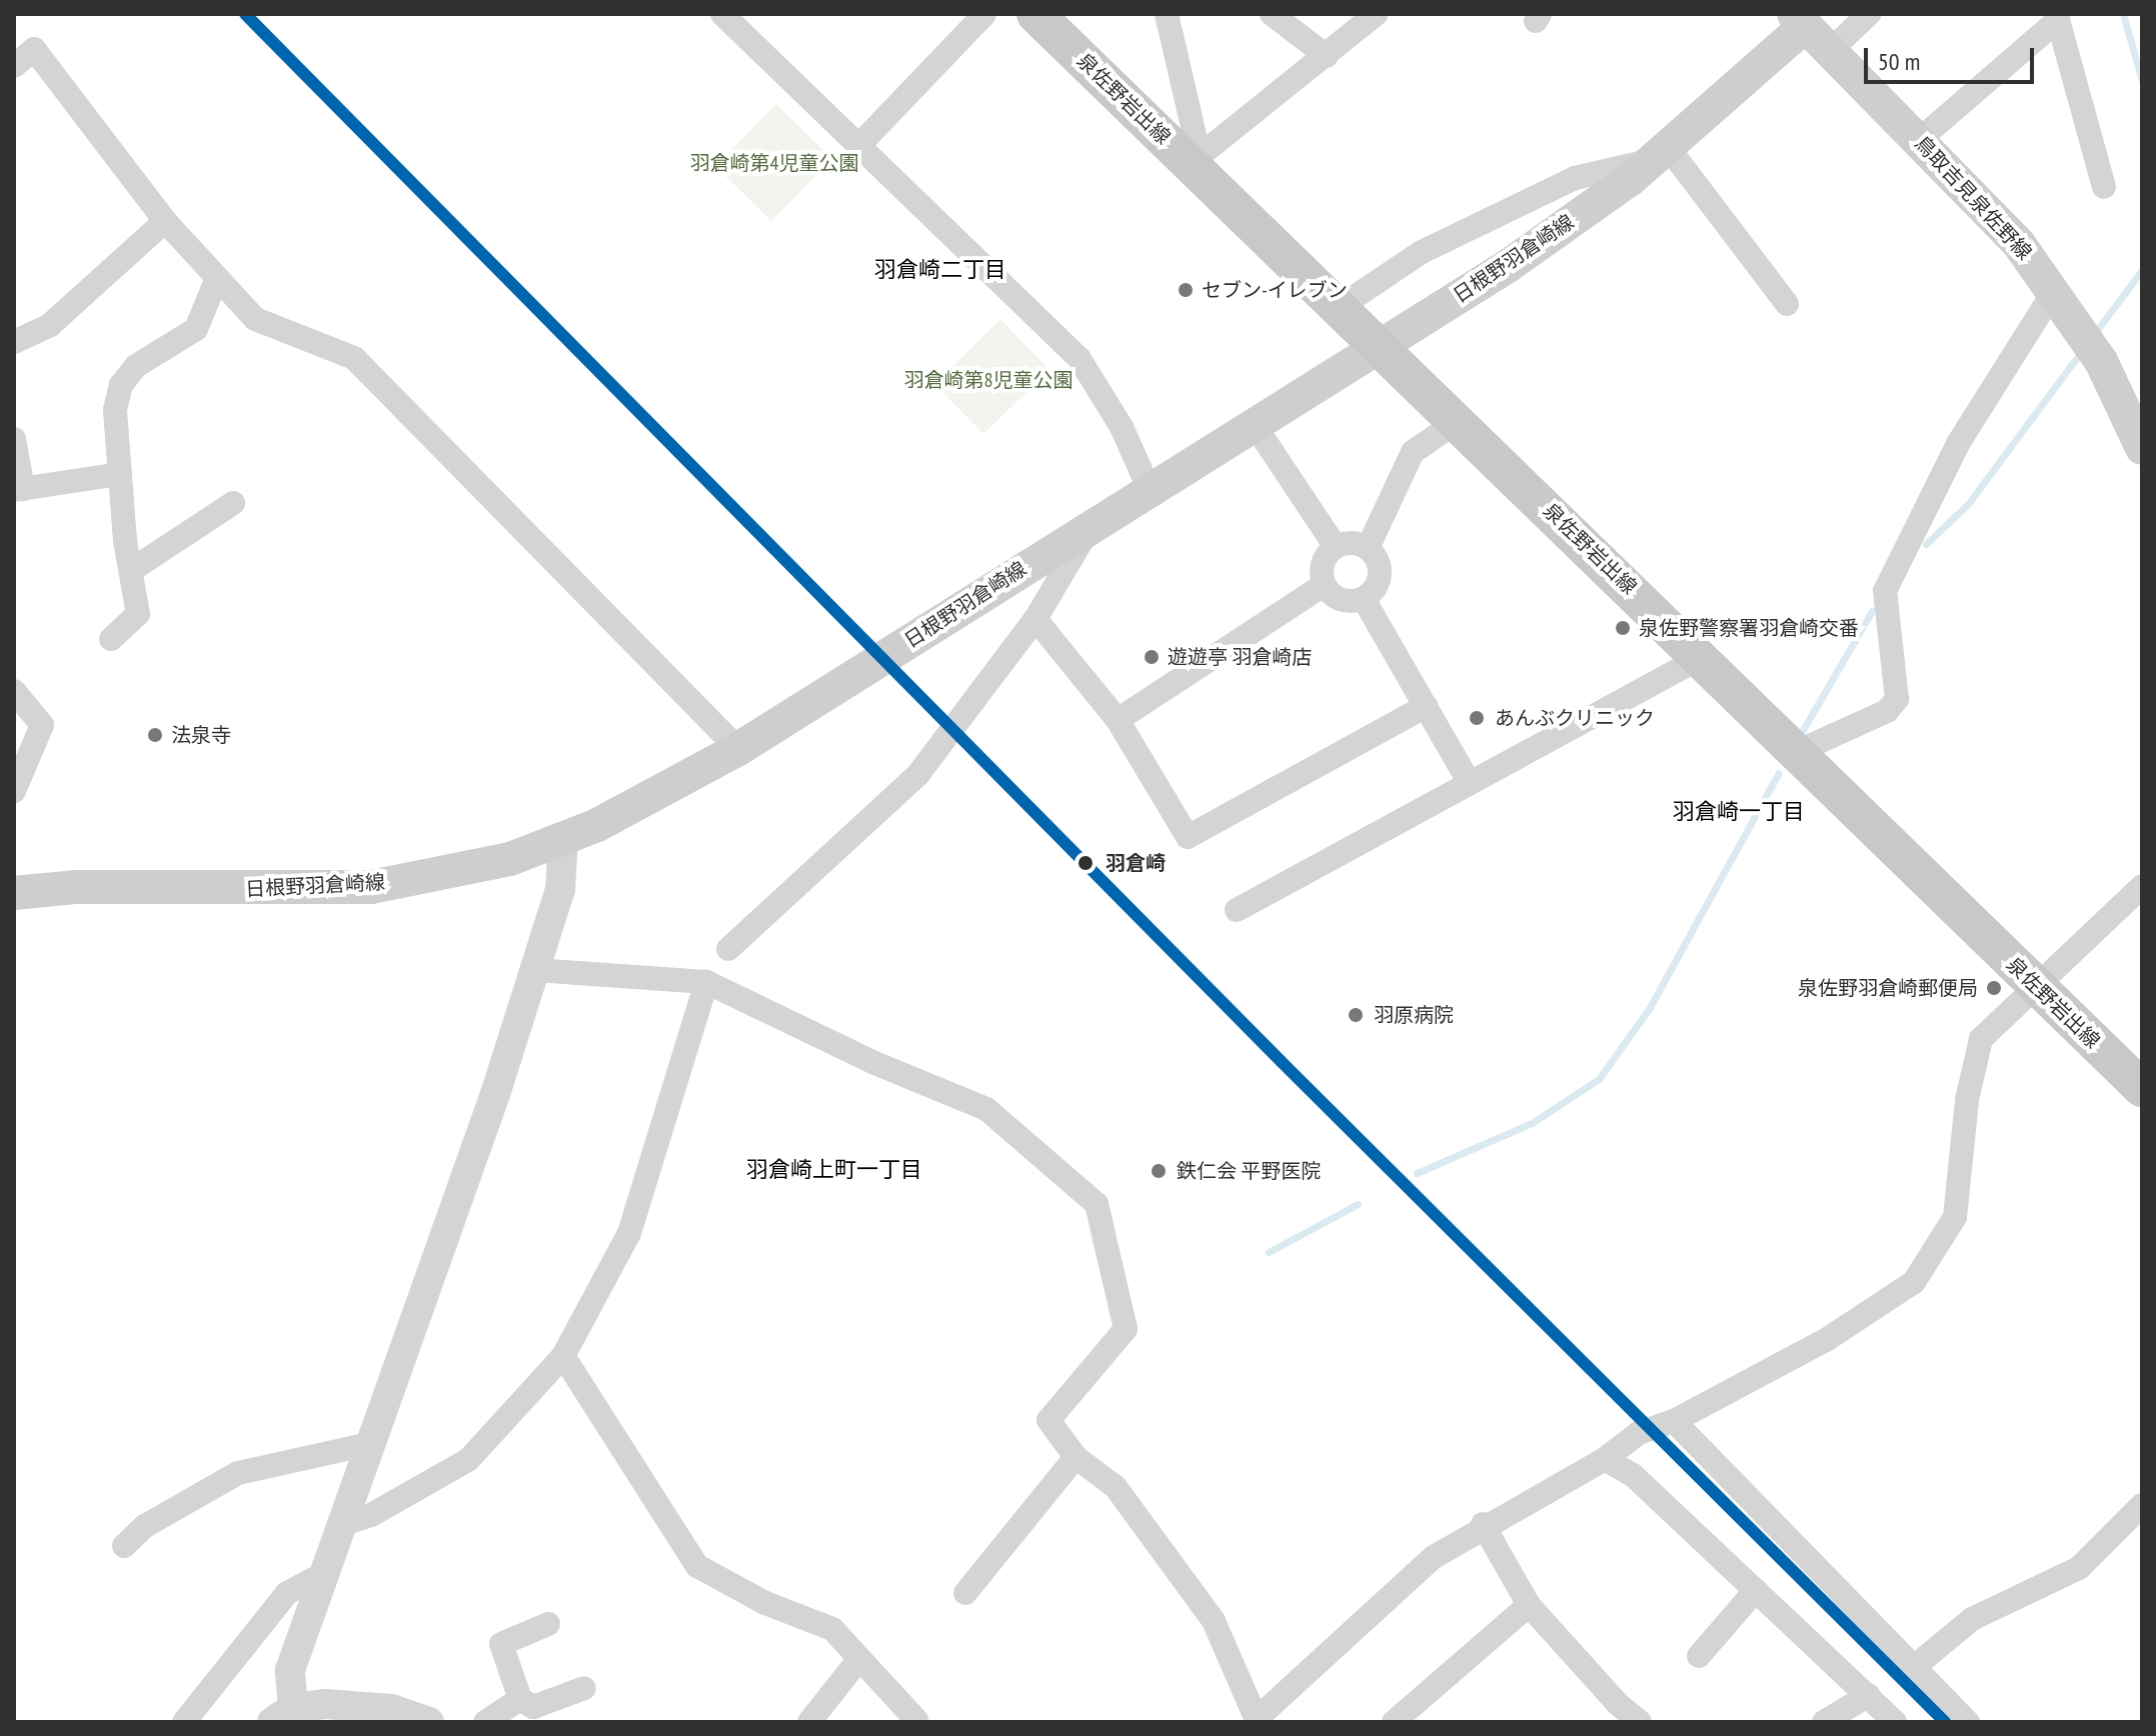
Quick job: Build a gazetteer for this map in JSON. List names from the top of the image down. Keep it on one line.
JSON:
{"streets":{"main road":["泉佐野岩出線","鳥取吉見泉佐野線","日根野羽倉崎線"]},"crossings":[["泉佐野岩出線","日根野羽倉崎線"],["鳥取吉見泉佐野線","日根野羽倉崎線"]],"districts":["羽倉崎二丁目","羽倉崎一丁目","羽倉崎上町一丁目"],"parks":["羽倉崎第4児童公園","羽倉崎第8児童公園"],"places":["セブン-イレブン","泉佐野警察署羽倉崎交番","遊遊亭 羽倉崎店","あんぶクリニック","法泉寺","羽倉崎","泉佐野羽倉崎郵便局","羽原病院","鉄仁会 平野医院"],"scale_bar":"50 m"}
